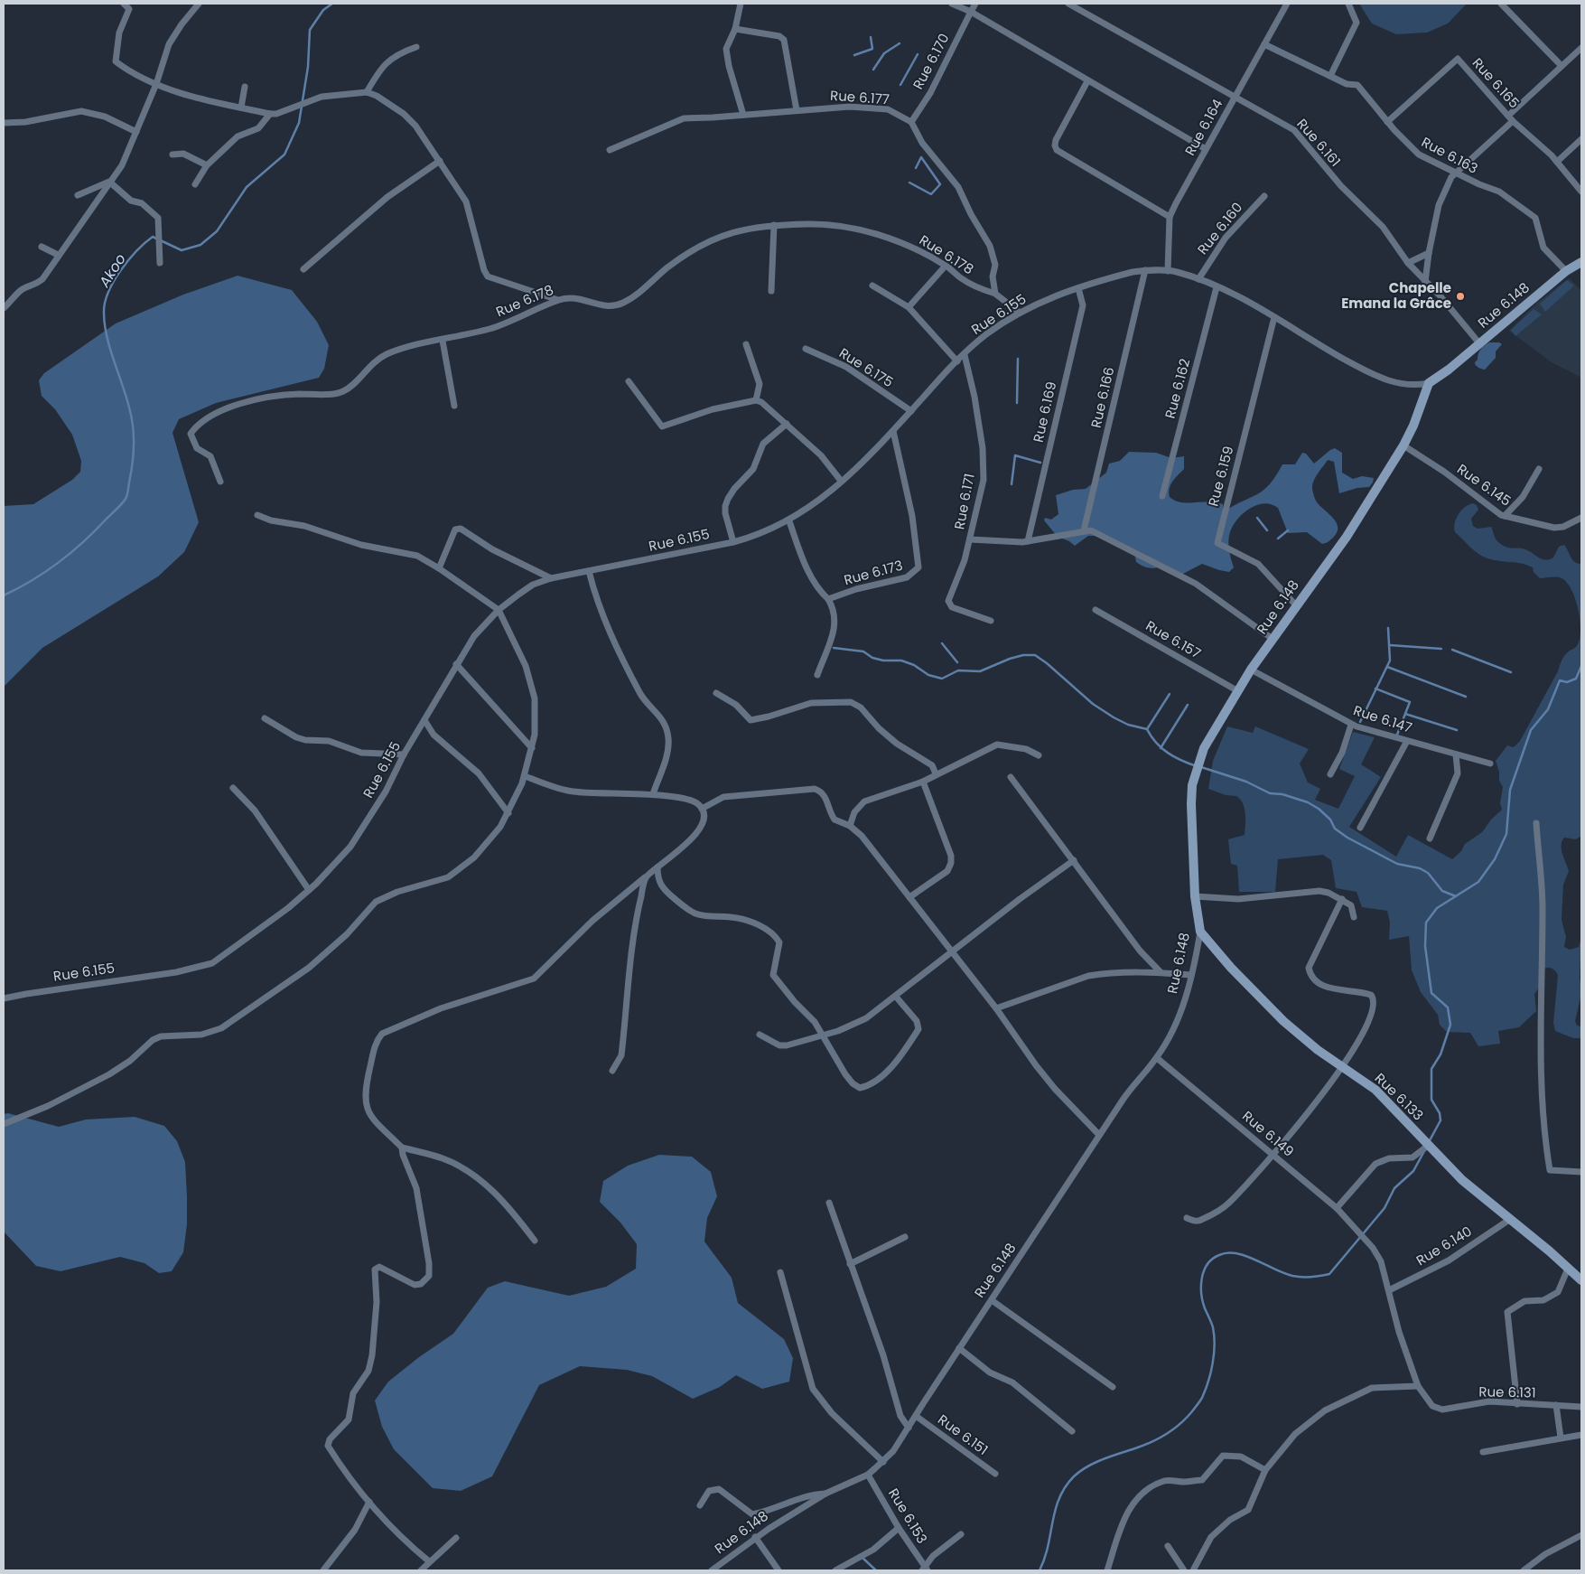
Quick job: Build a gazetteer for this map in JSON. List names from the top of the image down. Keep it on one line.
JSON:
{"streets":{"street":["Rue 6.170","Rue 6.165","Rue 6.177","Rue 6.164","Rue 6.161","Rue 6.163","Rue 6.160","Rue 6.178","Rue 6.148","Rue 6.155","Rue 6.175","Rue 6.162","Rue 6.166","Rue 6.169","Rue 6.159","Rue 6.145","Rue 6.171","Rue 6.173","Rue 6.157","Rue 6.147","Rue 6.133","Rue 6.149","Rue 6.140","Rue 6.131","Rue 6.151","Rue 6.153"]},"crossings":[["Rue 6.170","Rue 6.177"],["Rue 6.165","Rue 6.163"],["Rue 6.164","Rue 6.161"],["Rue 6.164","Rue 6.163"],["Rue 6.164","Rue 6.155"],["Rue 6.161","Rue 6.148"],["Rue 6.163","Rue 6.148"],["Rue 6.160","Rue 6.155"],["Rue 6.148","Rue 6.155"],["Rue 6.148","Rue 6.159"],["Rue 6.148","Rue 6.145"],["Rue 6.148","Rue 6.157"],["Rue 6.148","Rue 6.147"],["Rue 6.148","Rue 6.133"],["Rue 6.148","Rue 6.149"],["Rue 6.148","Rue 6.151"],["Rue 6.148","Rue 6.153"],["Rue 6.155","Rue 6.175"],["Rue 6.155","Rue 6.162"],["Rue 6.155","Rue 6.166"],["Rue 6.155","Rue 6.169"],["Rue 6.155","Rue 6.159"],["Rue 6.155","Rue 6.171"],["Rue 6.155","Rue 6.173"],["Rue 6.133","Rue 6.140"],["Rue 6.149","Rue 6.140"],["Rue 6.149","Rue 6.131"],["Rue 6.140","Rue 6.131"]],"water":["Akoo"],"places":["Chapelle Emana la Grâce"]}
